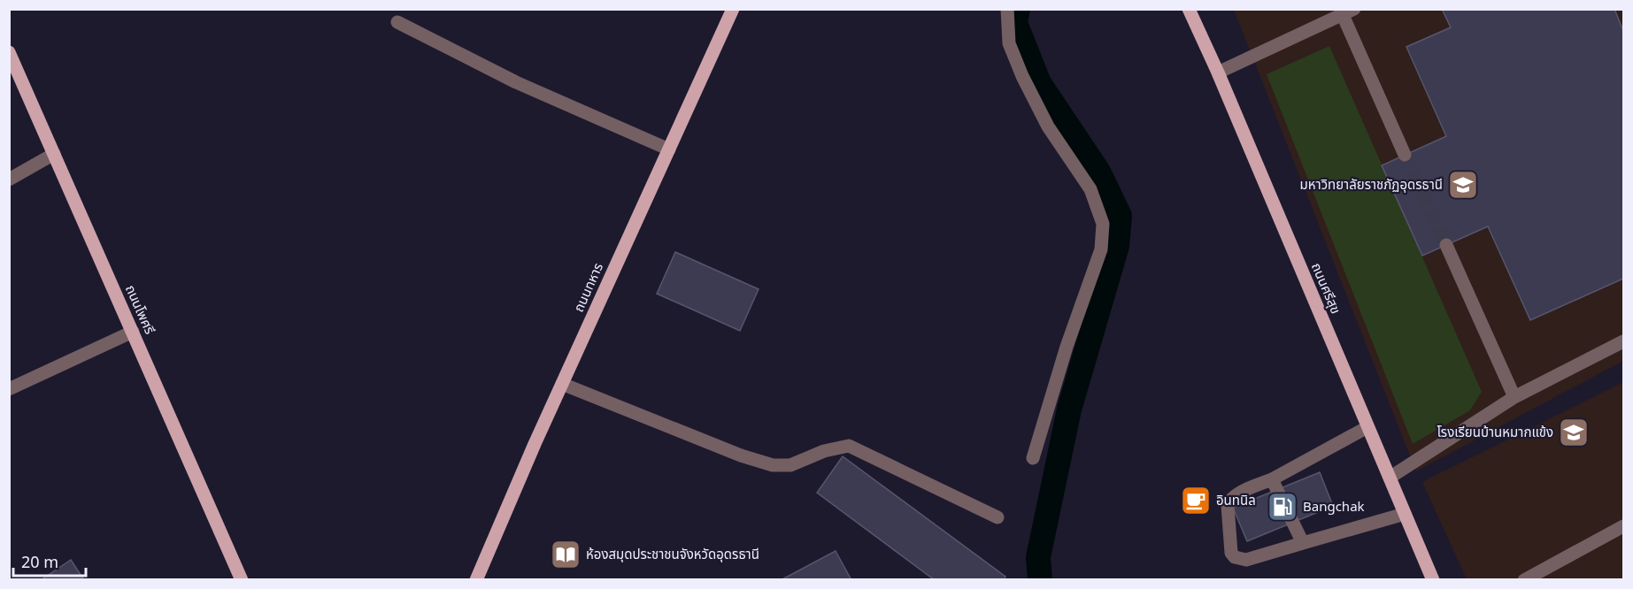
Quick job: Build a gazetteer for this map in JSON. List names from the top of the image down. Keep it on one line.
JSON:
{"streets":{"main road":["ถนนทหาร","ถนนศรีสุข","ถนนโพศรี"]},"places":{"school or university":["มหาวิทยาลัยราชภัฏอุดรธานี","โรงเรียนบ้านหมากแข้ง"],"cafe":["อินทนิล"],"fuel station":["Bangchak"],"library":["ห้องสมุดประชาชนจังหวัดอุดรธานี"]},"scale_bar":"20 m"}
